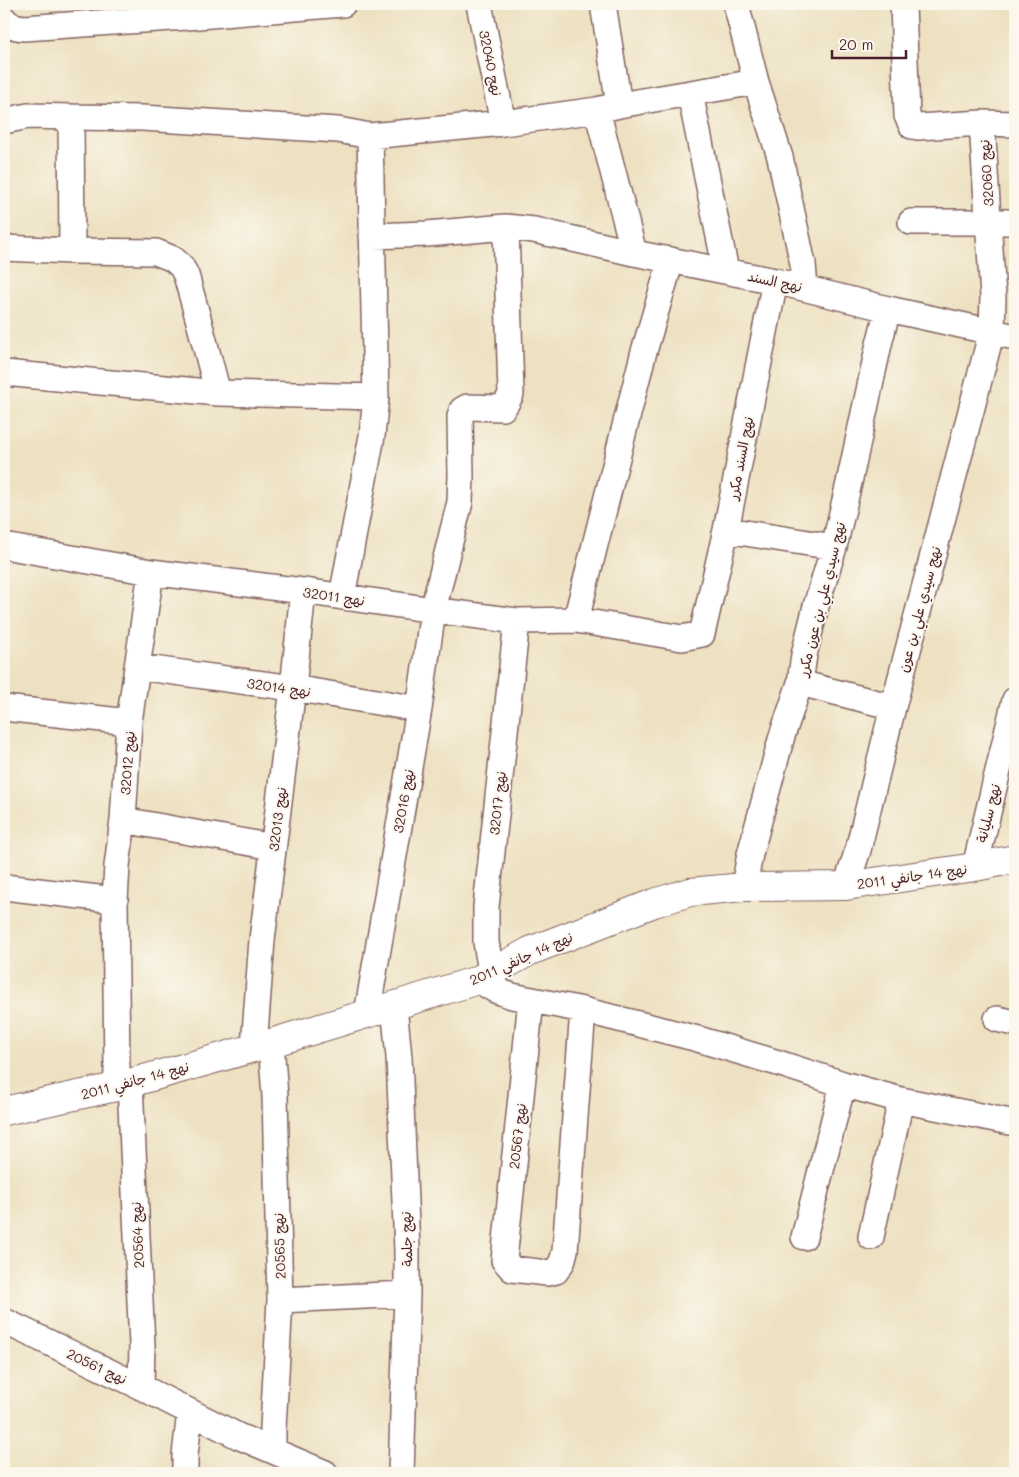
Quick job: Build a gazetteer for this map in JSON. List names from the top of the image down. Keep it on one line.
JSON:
{"streets":{"street":["نهج 32040","نهج 32060","نهج السند","نهج السند مكرر","نهج 32011","نهج سيدي علي بن عون مكرر","نهج سيدي علي بن عون","نهج 32014","نهج 32012","نهج 32016","نهج 32017","نهج سليانة","نهج 32013","نهج 14 جانفي 2011","نهج 20567","نهج 20564","نهج جلمة","نهج 20565","نهج 20561"]},"crossings":[["نهج 32060","نهج السند"],["نهج 32060","نهج سيدي علي بن عون"],["نهج السند","نهج السند مكرر"],["نهج السند","نهج سيدي علي بن عون مكرر"],["نهج السند","نهج سيدي علي بن عون"],["نهج السند","نهج 32016"],["نهج السند مكرر","نهج 32011"],["نهج 32011","نهج 32016"],["نهج 32011","نهج 32017"],["نهج 32011","نهج 32013"],["نهج سيدي علي بن عون مكرر","نهج 14 جانفي 2011"],["نهج سيدي علي بن عون","نهج 14 جانفي 2011"],["نهج 32014","نهج 32016"],["نهج 32014","نهج 32013"],["نهج 32012","نهج 20564"],["نهج 32016","نهج 14 جانفي 2011"],["نهج 32017","نهج 14 جانفي 2011"],["نهج سليانة","نهج 14 جانفي 2011"],["نهج 32013","نهج 14 جانفي 2011"],["نهج 32013","نهج 20565"],["نهج 14 جانفي 2011","نهج 20564"],["نهج 14 جانفي 2011","نهج جلمة"],["نهج 14 جانفي 2011","نهج 20565"],["نهج 20564","نهج 20561"],["نهج 20565","نهج 20561"]],"scale_bar":"20 m"}
